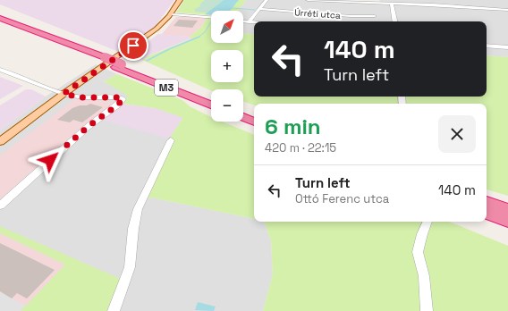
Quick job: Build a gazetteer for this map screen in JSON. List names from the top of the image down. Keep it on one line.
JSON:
{"streets":{"highway":["M3"],"street":["Úrréti utca"]},"north":"top right","page":{"map_buttons":["+","−"],"turn":["140 m","Turn left"],"heading":["6 min","420 m · 22:15"],"list":[{"name":"Turn left","note":"Ottó Ferenc utca","value":"140 m"}]}}
